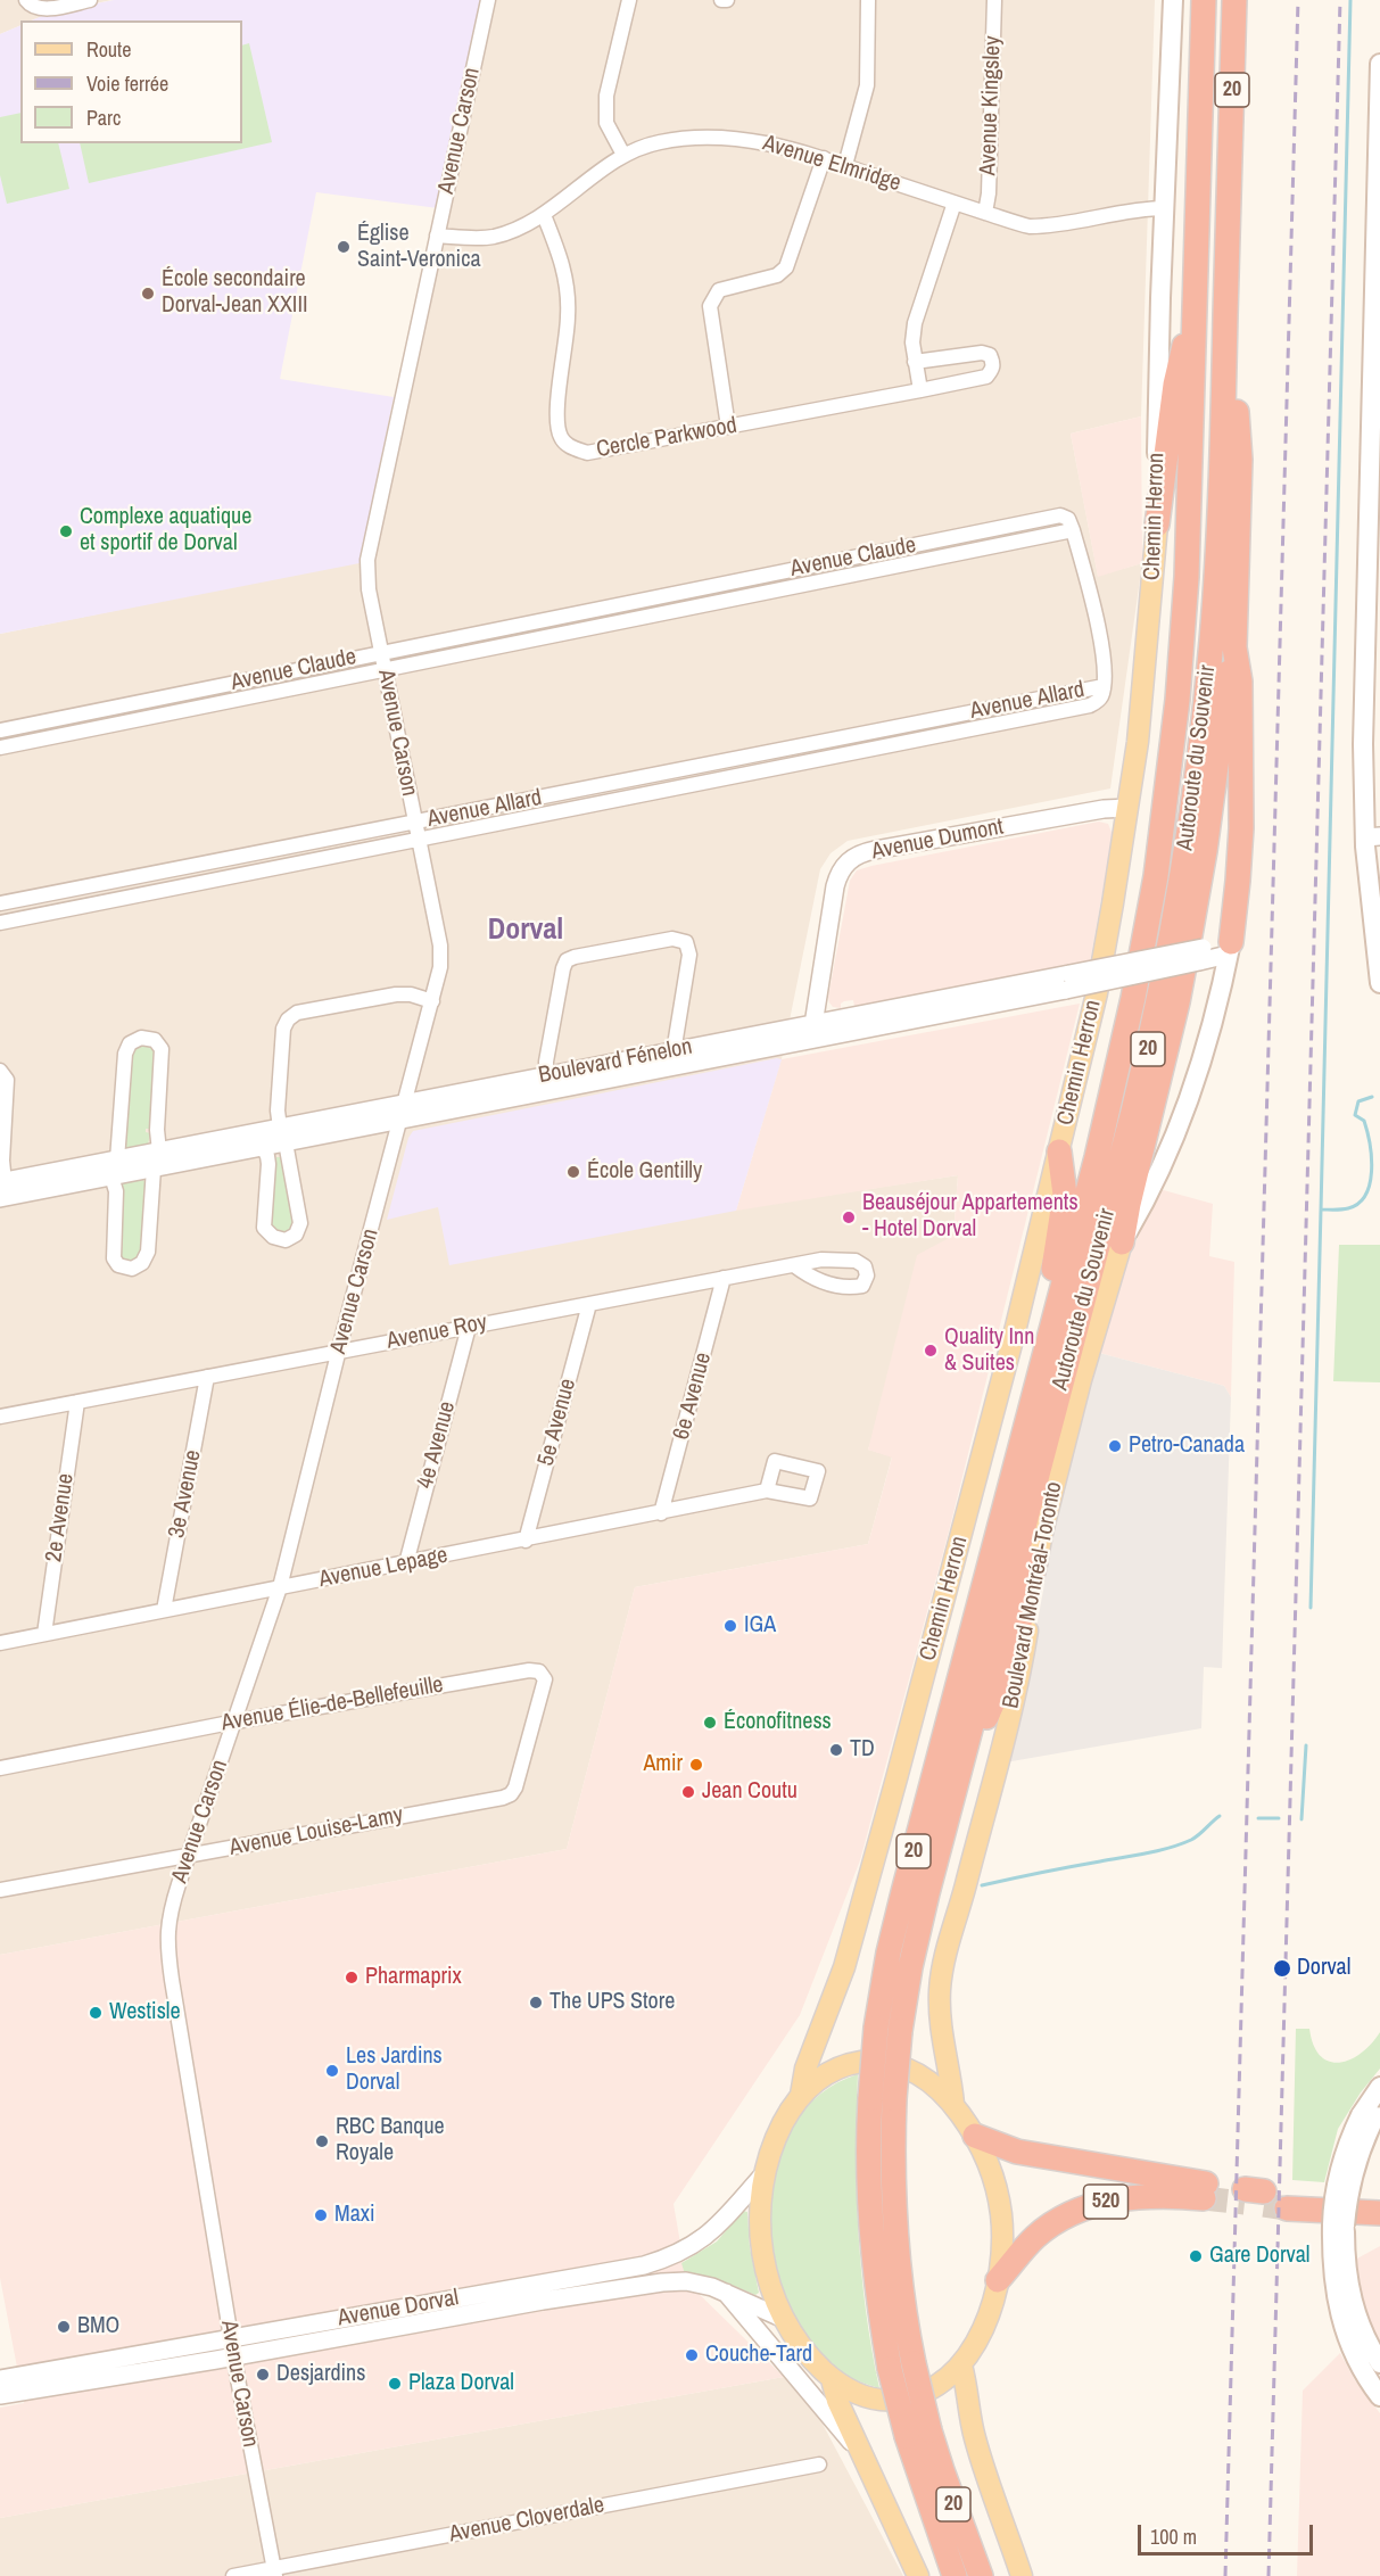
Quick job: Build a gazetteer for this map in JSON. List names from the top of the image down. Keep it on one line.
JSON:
{"streets":{"highway":["20","Autoroute du Souvenir","520"],"main road":["Chemin Herron","Boulevard Montréal-Toronto"],"street":["Avenue Kingsley","Avenue Carson","Avenue Elmridge","Cercle Parkwood","Avenue Claude","Avenue Allard","Avenue Dumont","Boulevard Fénelon","Avenue Roy","6e Avenue","5e Avenue","4e Avenue","3e Avenue","2e Avenue","Avenue Lepage","Avenue Élie-de-Bellefeuille","Avenue Louise-Lamy","Avenue Dorval","Avenue Cloverdale"]},"crossings":[["Avenue Kingsley","Avenue Elmridge"],["Avenue Carson","Avenue Elmridge"],["Avenue Carson","Avenue Claude"],["Avenue Carson","Avenue Allard"],["Avenue Carson","Boulevard Fénelon"],["Avenue Carson","Avenue Roy"],["Avenue Carson","Avenue Lepage"],["Avenue Carson","Avenue Élie-de-Bellefeuille"],["Avenue Carson","Avenue Louise-Lamy"],["Avenue Carson","Avenue Dorval"],["Avenue Carson","Avenue Cloverdale"],["Avenue Elmridge","Cercle Parkwood"],["Avenue Elmridge","Chemin Herron"],["Chemin Herron","Avenue Dumont"],["Avenue Dumont","Boulevard Fénelon"],["Boulevard Fénelon","Boulevard Montréal-Toronto"],["Avenue Roy","6e Avenue"],["Avenue Roy","5e Avenue"],["Avenue Roy","4e Avenue"],["Avenue Roy","3e Avenue"],["Avenue Roy","2e Avenue"],["6e Avenue","Avenue Lepage"],["5e Avenue","Avenue Lepage"],["4e Avenue","Avenue Lepage"],["3e Avenue","Avenue Lepage"],["2e Avenue","Avenue Lepage"],["Avenue Élie-de-Bellefeuille","Avenue Louise-Lamy"]],"districts":["Dorval"],"places":["Église Saint-Veronica","École secondaire Dorval-Jean XXIII","Complexe aquatique et sportif de Dorval","École Gentilly","Beauséjour Appartements - Hotel Dorval","Quality Inn & Suites","Petro-Canada","IGA","Éconofitness","TD","Amir","Jean Coutu","Dorval","Pharmaprix","The UPS Store","Westisle","Les Jardins Dorval","RBC Banque Royale","Maxi","Gare Dorval","BMO","Couche-Tard","Desjardins","Plaza Dorval"],"legend":["Route","Voie ferrée","Parc"],"scale_bar":"100 m"}
